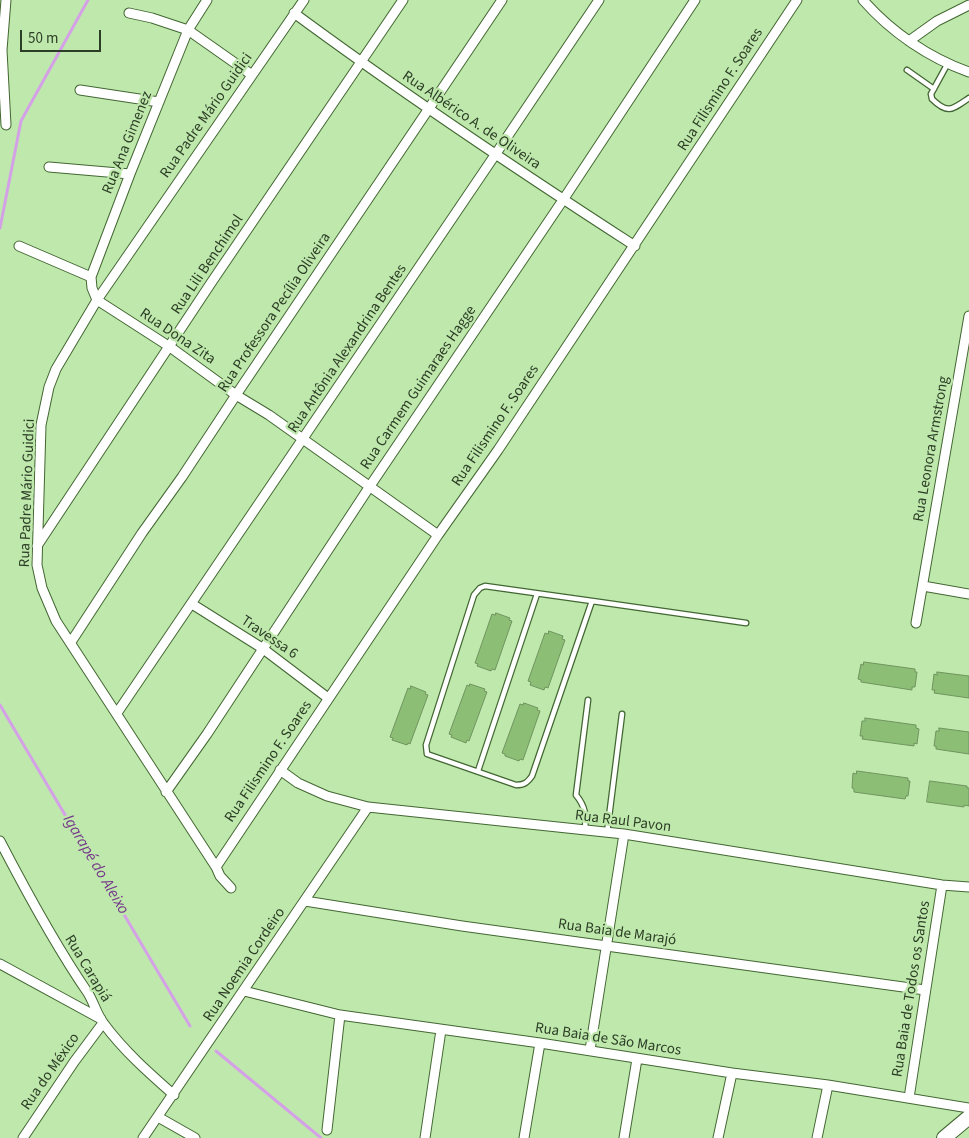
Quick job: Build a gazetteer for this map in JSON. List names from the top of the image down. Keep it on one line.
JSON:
{"streets":{"street":["Rua Filismino F. Soares","Rua Padre Mário Guidici","Rua Albérico A. de Oliveira","Rua Ana Gimenez","Rua Lili Benchimol","Rua Professora Pecília Oliveira","Rua Dona Zita","Rua Antônia Alexandrina Bentes","Rua Carmem Guimaraes Hagge","Rua Leonora Armstrong","Travessa 6","Rua Raul Pavon","Rua Baia de Marajó","Rua Noemia Cordeiro","Rua Carapiá","Rua Baia de Todos os Santos","Rua Baia de São Marcos","Rua do México"]},"crossings":[["Rua Filismino F. Soares","Rua Padre Mário Guidici"],["Rua Filismino F. Soares","Rua Albérico A. de Oliveira"],["Rua Filismino F. Soares","Rua Dona Zita"],["Rua Filismino F. Soares","Travessa 6"],["Rua Filismino F. Soares","Rua Raul Pavon"],["Rua Padre Mário Guidici","Rua Albérico A. de Oliveira"],["Rua Padre Mário Guidici","Rua Lili Benchimol"],["Rua Padre Mário Guidici","Rua Professora Pecília Oliveira"],["Rua Padre Mário Guidici","Rua Dona Zita"],["Rua Padre Mário Guidici","Rua Antônia Alexandrina Bentes"],["Rua Padre Mário Guidici","Rua Carmem Guimaraes Hagge"],["Rua Albérico A. de Oliveira","Rua Lili Benchimol"],["Rua Albérico A. de Oliveira","Rua Professora Pecília Oliveira"],["Rua Albérico A. de Oliveira","Rua Antônia Alexandrina Bentes"],["Rua Albérico A. de Oliveira","Rua Carmem Guimaraes Hagge"],["Rua Lili Benchimol","Rua Dona Zita"],["Rua Professora Pecília Oliveira","Rua Dona Zita"],["Rua Dona Zita","Rua Antônia Alexandrina Bentes"],["Rua Dona Zita","Rua Carmem Guimaraes Hagge"],["Rua Antônia Alexandrina Bentes","Travessa 6"],["Rua Carmem Guimaraes Hagge","Travessa 6"],["Rua Raul Pavon","Rua Noemia Cordeiro"],["Rua Raul Pavon","Rua Baia de Todos os Santos"],["Rua Baia de Marajó","Rua Noemia Cordeiro"],["Rua Baia de Marajó","Rua Baia de Todos os Santos"],["Rua Noemia Cordeiro","Rua Carapiá"],["Rua Noemia Cordeiro","Rua Baia de São Marcos"],["Rua Carapiá","Rua do México"],["Rua Baia de Todos os Santos","Rua Baia de São Marcos"]],"water":["Igarapé do Aleixo"],"scale_bar":"50 m"}
